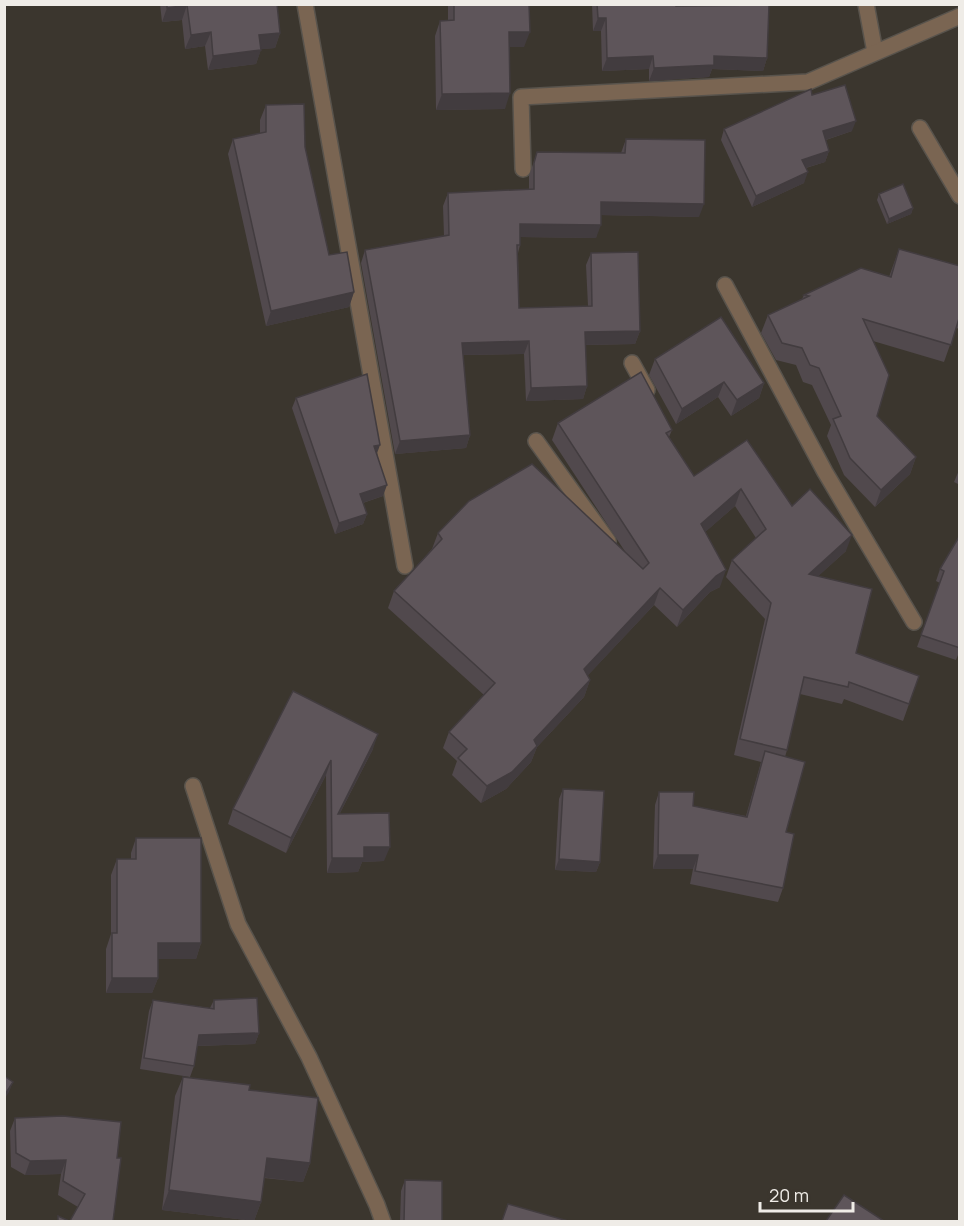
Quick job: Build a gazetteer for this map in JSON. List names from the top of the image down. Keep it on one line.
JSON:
{"scale_bar":"20 m"}
